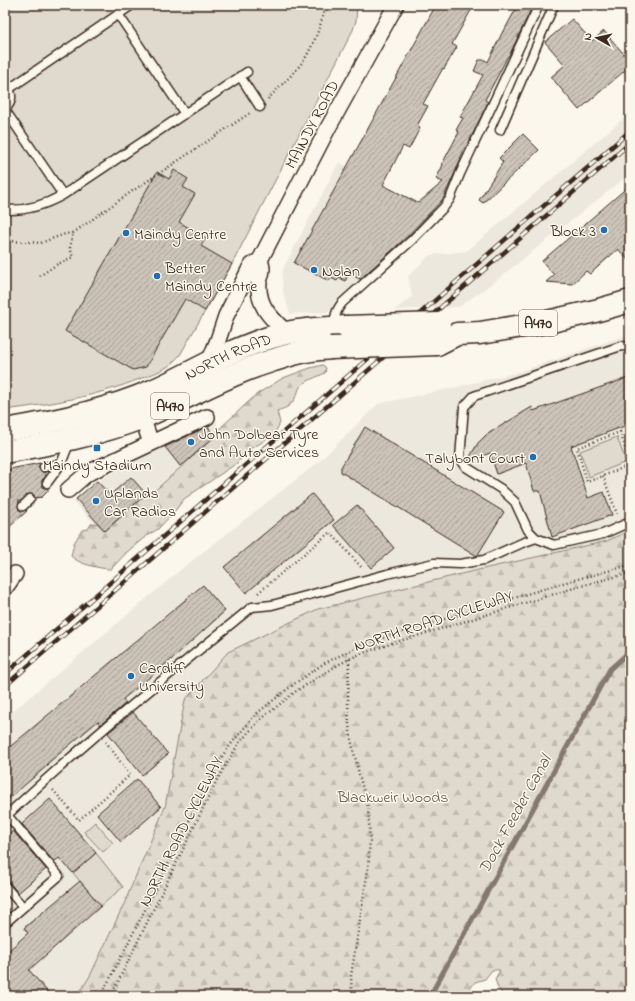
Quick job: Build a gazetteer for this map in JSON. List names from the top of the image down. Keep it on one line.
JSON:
{"streets":{"main road":["A470","NORTH ROAD"],"street":["MAINDY ROAD"],"path":["NORTH ROAD CYCLEWAY"]},"crossings":[["MAINDY ROAD","NORTH ROAD"]],"water":["Dock Feeder Canal"],"parks":["Blackweir Woods"],"places":{"other":["Block 3","Maindy Centre","Nolan","Better Maindy Centre","John Dolbear Tyre and Auto Services","Talybont Court","Uplands Car Radios","Cardiff University"],"transit":["Maindy Stadium"]},"north":"left"}
